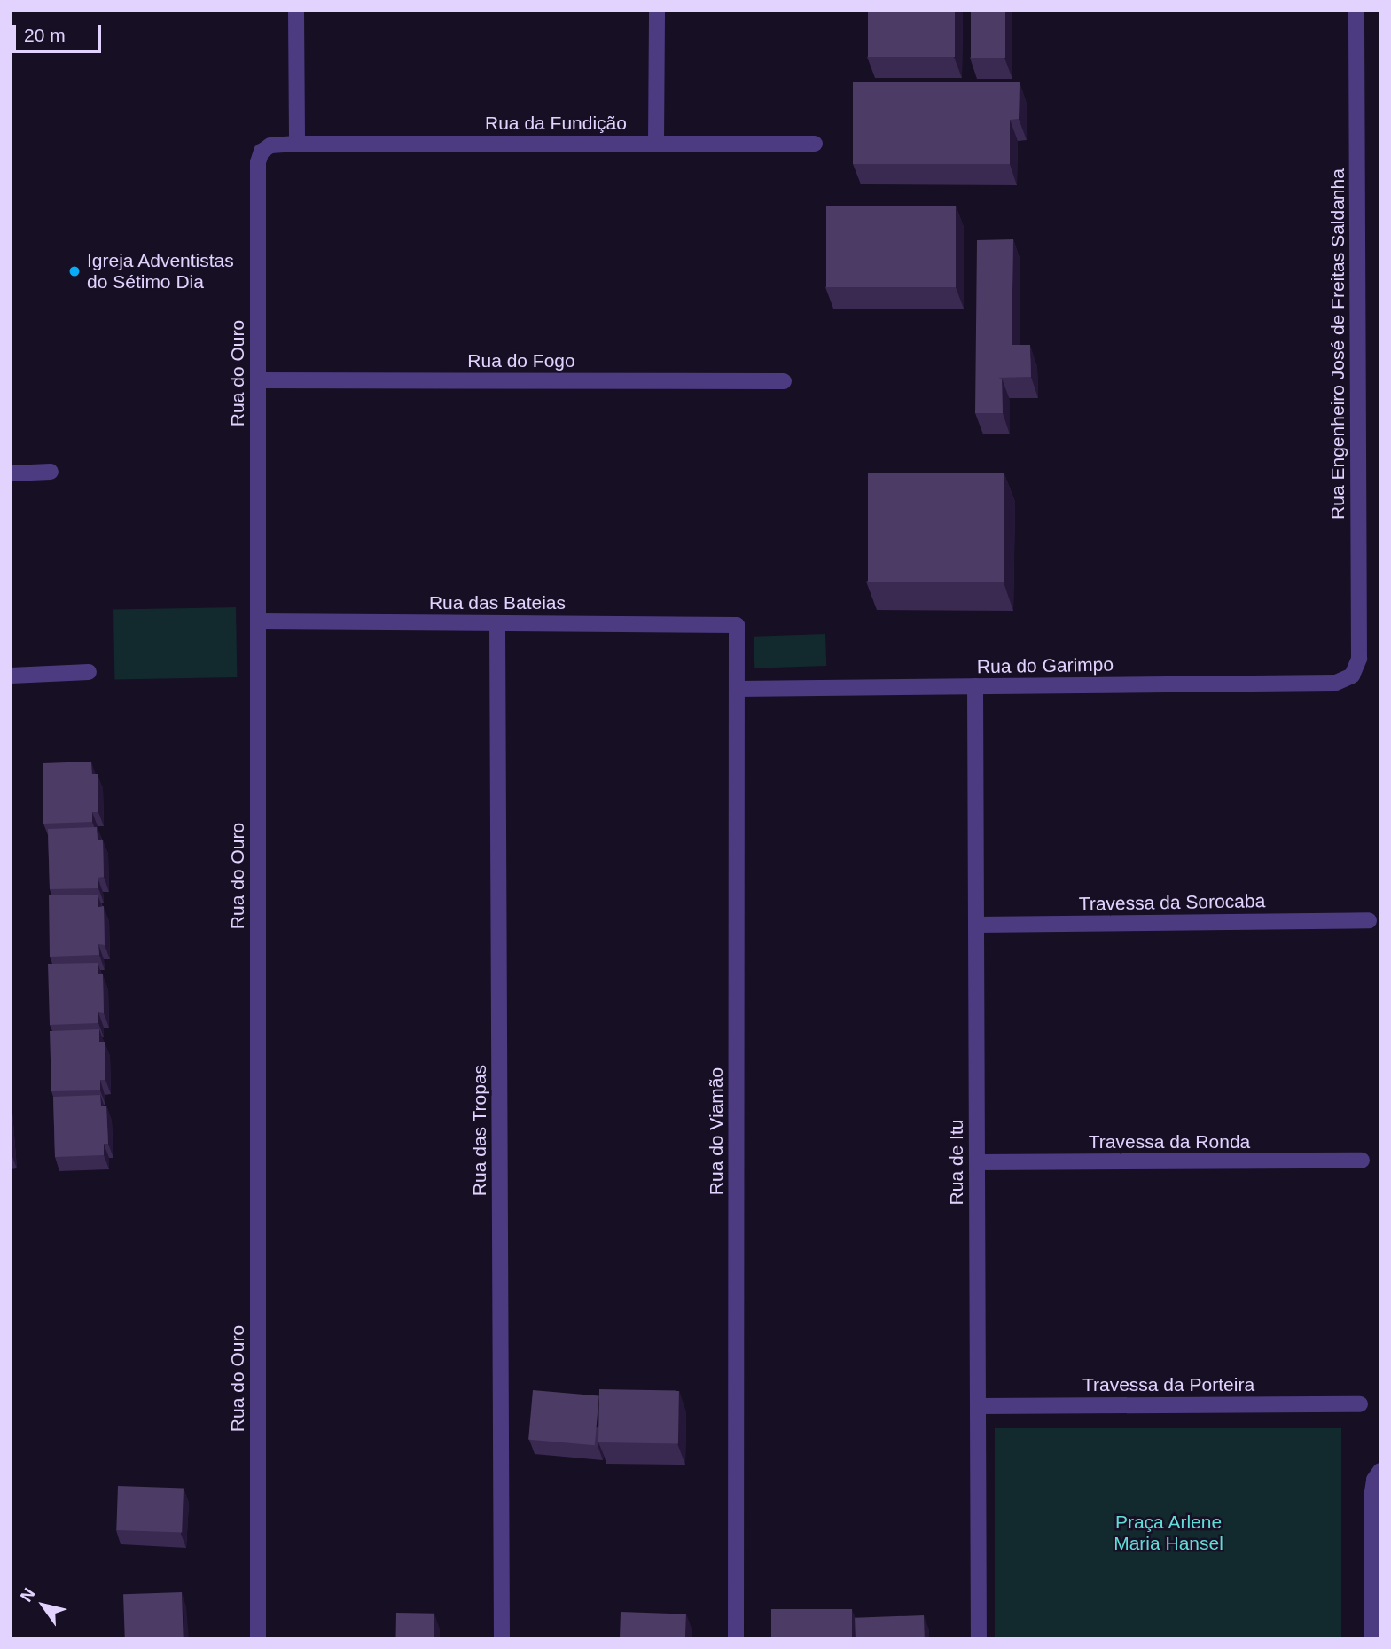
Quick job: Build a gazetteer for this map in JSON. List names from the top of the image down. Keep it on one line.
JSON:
{"streets":{"street":["Rua da Fundição","Rua Engenheiro José de Freitas Saldanha","Rua do Fogo","Rua do Ouro","Rua das Bateias","Rua do Garimpo","Travessa da Sorocaba","Rua das Tropas","Rua do Viamão","Travessa da Ronda","Rua de Itu","Travessa da Porteira"]},"crossings":[["Rua da Fundição","Rua do Ouro"],["Rua Engenheiro José de Freitas Saldanha","Rua do Garimpo"],["Rua do Fogo","Rua do Ouro"],["Rua do Ouro","Rua das Bateias"],["Rua das Bateias","Rua das Tropas"],["Rua das Bateias","Rua do Viamão"],["Rua do Garimpo","Rua do Viamão"],["Rua do Garimpo","Rua de Itu"],["Travessa da Sorocaba","Rua de Itu"],["Travessa da Ronda","Rua de Itu"],["Rua de Itu","Travessa da Porteira"]],"parks":["Praça Arlene Maria Hansel"],"places":["Igreja Adventistas do Sétimo Dia"],"scale_bar":"20 m","north":"top left"}
